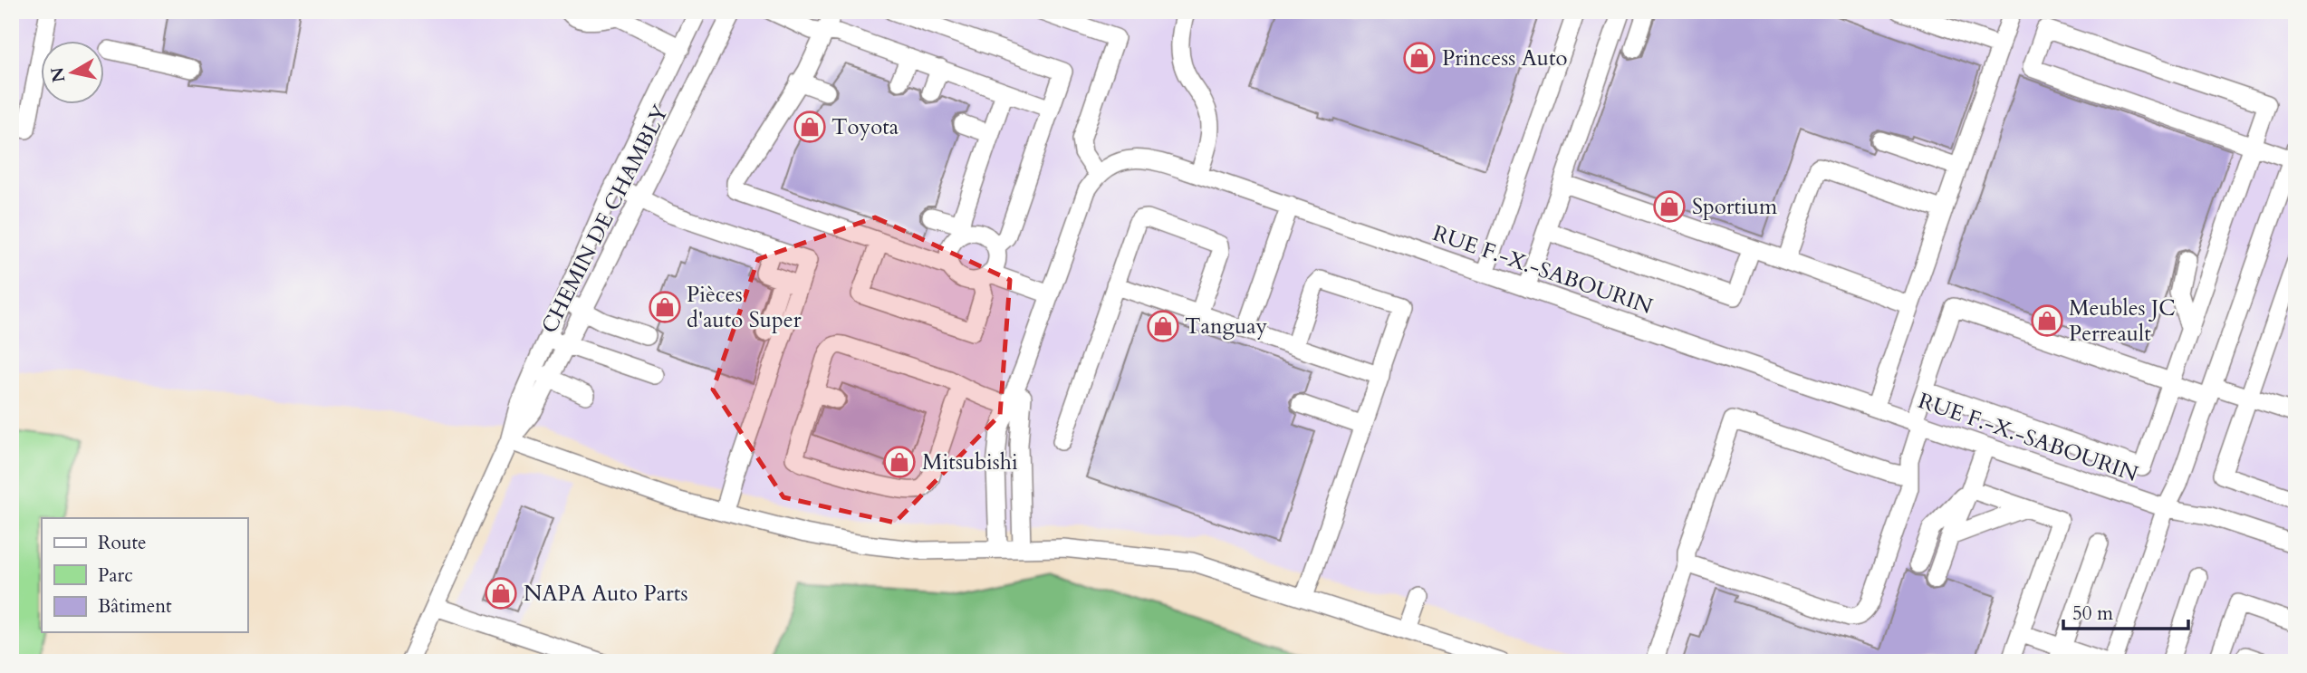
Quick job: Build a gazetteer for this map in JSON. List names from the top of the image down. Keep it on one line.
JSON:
{"streets":{"street":["CHEMIN DE CHAMBLY","RUE F.-X.-SABOURIN"]},"places":{"shop":["Princess Auto","Toyota","Sportium","Pièces d'auto Super","Meubles JC Perreault","Tanguay","Mitsubishi","NAPA Auto Parts"]},"legend":["Route","Parc","Bâtiment"],"scale_bar":"50 m","north":"left"}
